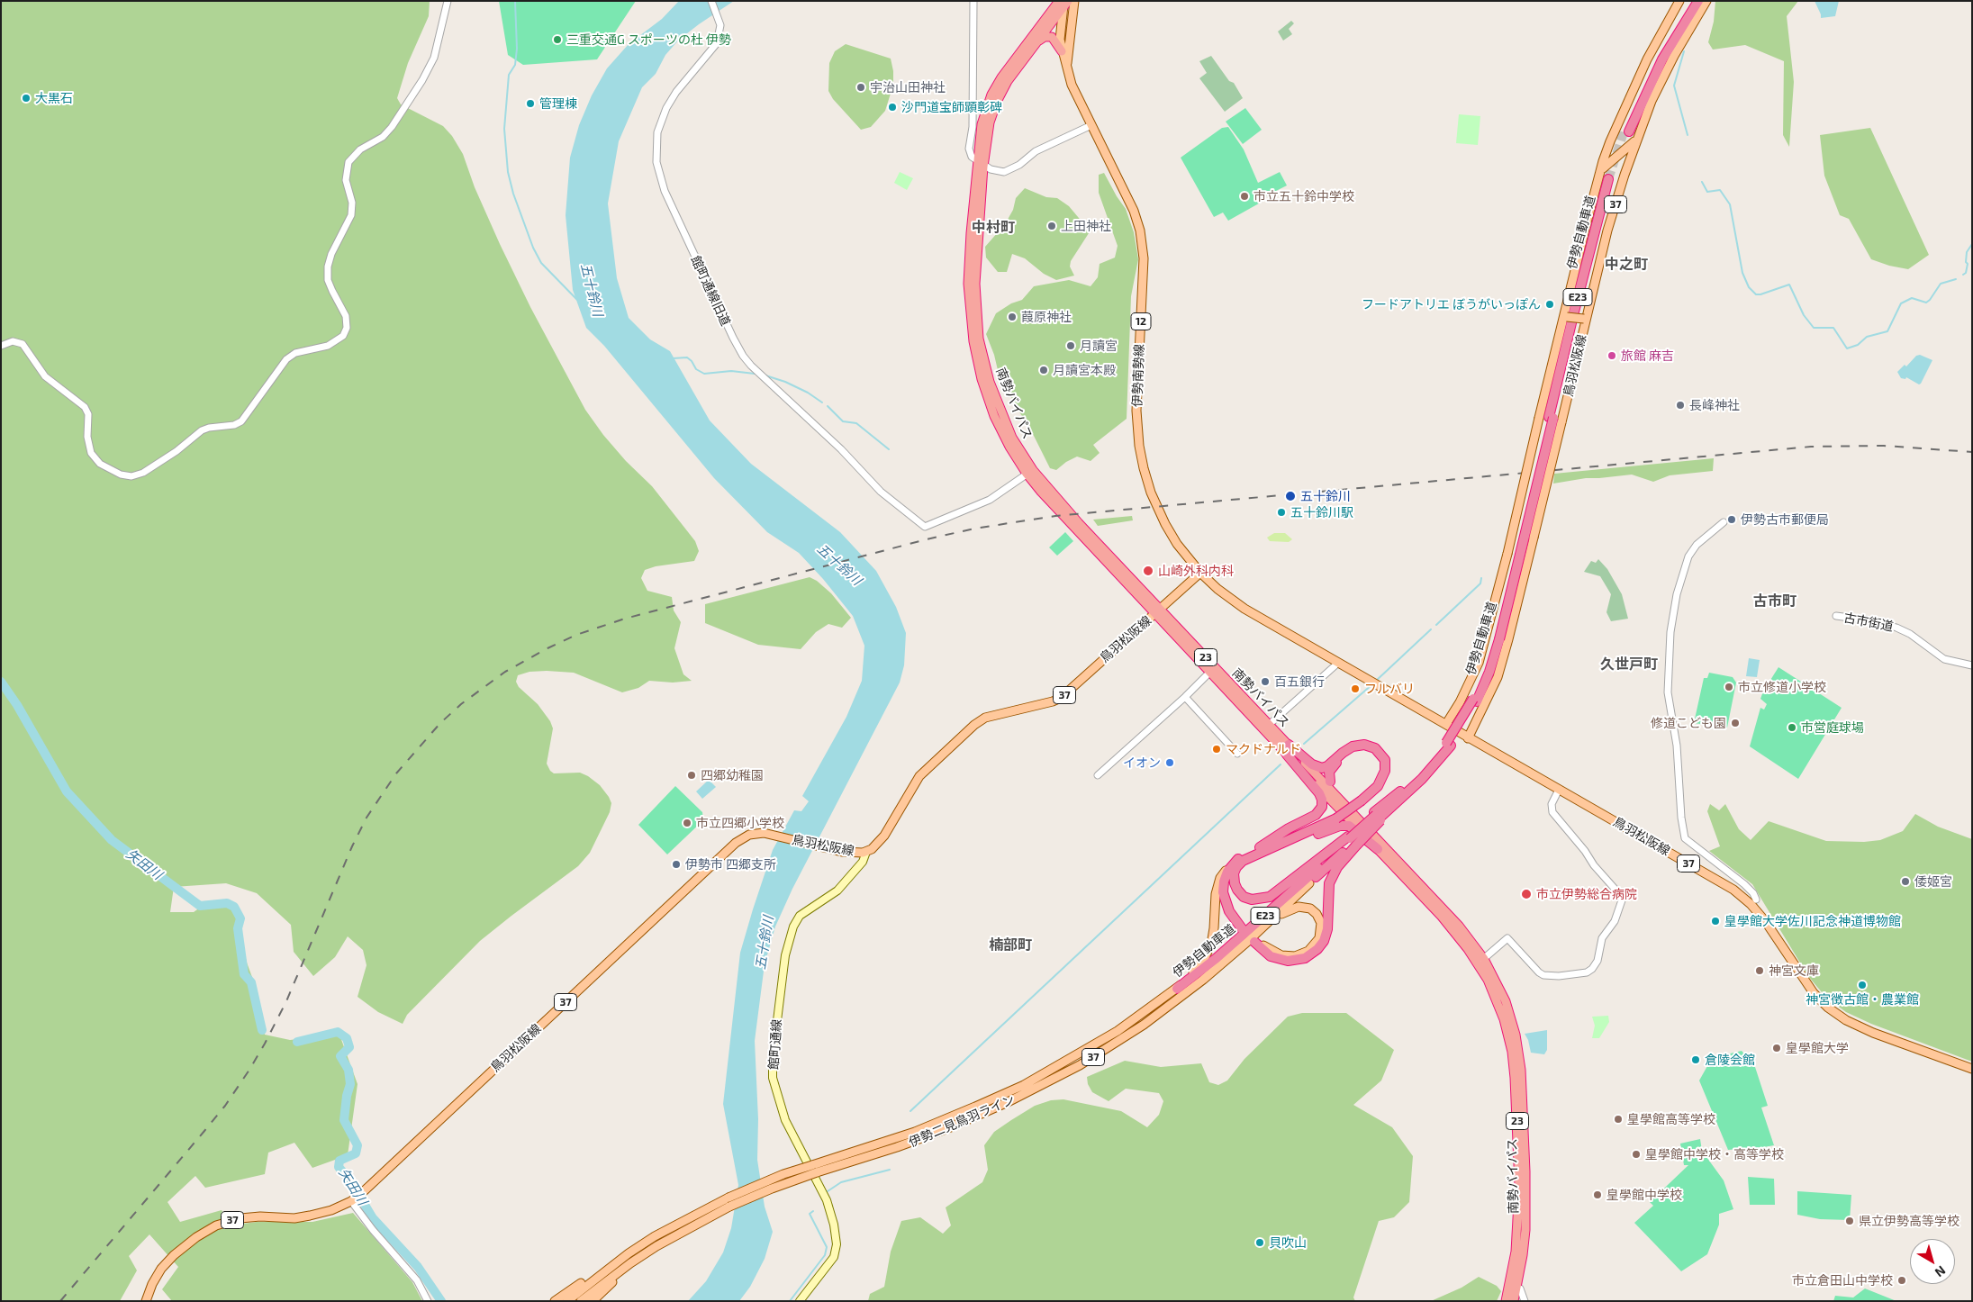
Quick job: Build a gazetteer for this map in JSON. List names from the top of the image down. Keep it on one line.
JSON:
{"streets":{"highway":["伊勢自動車道","E23","南勢バイパス","23"],"main road":["37","12","鳥羽松阪線","伊勢南勢線","館町通線","伊勢二見鳥羽ライン"],"street":["館町通線旧道","古市街道"]},"crossings":[["37","伊勢自動車道"],["37","E23"],["37","伊勢二見鳥羽ライン"],["伊勢自動車道","E23"],["伊勢自動車道","鳥羽松阪線"],["伊勢自動車道","伊勢二見鳥羽ライン"],["館町通線旧道","南勢バイパス"],["E23","伊勢二見鳥羽ライン"],["鳥羽松阪線","伊勢南勢線"],["鳥羽松阪線","南勢バイパス"],["鳥羽松阪線","館町通線"],["伊勢南勢線","南勢バイパス"]],"districts":["中村町","中之町","古市町","久世戸町","楠部町"],"water":["五十鈴川","矢田川"],"places":["三重交通G スポーツの杜 伊勢","宇治山田神社","大黒石","管理棟","沙門道宝師顕彰碑","市立五十鈴中学校","上田神社","フードアトリエ ぼうがいっぽん","葭原神社","月讀宮","旅館 麻吉","月讀宮本殿","長峰神社","五十鈴川","五十鈴川駅","伊勢古市郵便局","山崎外科内科","百五銀行","市立修道小学校","フルバリ","修道こども園","市営庭球場","マクドナルド","イオン","四郷幼稚園","市立四郷小学校","伊勢市 四郷支所","倭姬宮","市立伊勢総合病院","皇學館大学佐川記念神道博物館","神宮文庫","神宮徴古館・農業館","皇學館大学","倉陵会館","皇學館高等学校","皇學館中学校・高等学校","皇學館中学校","県立伊勢高等学校","貝吹山","市立倉田山中学校"],"north":"bottom right"}
